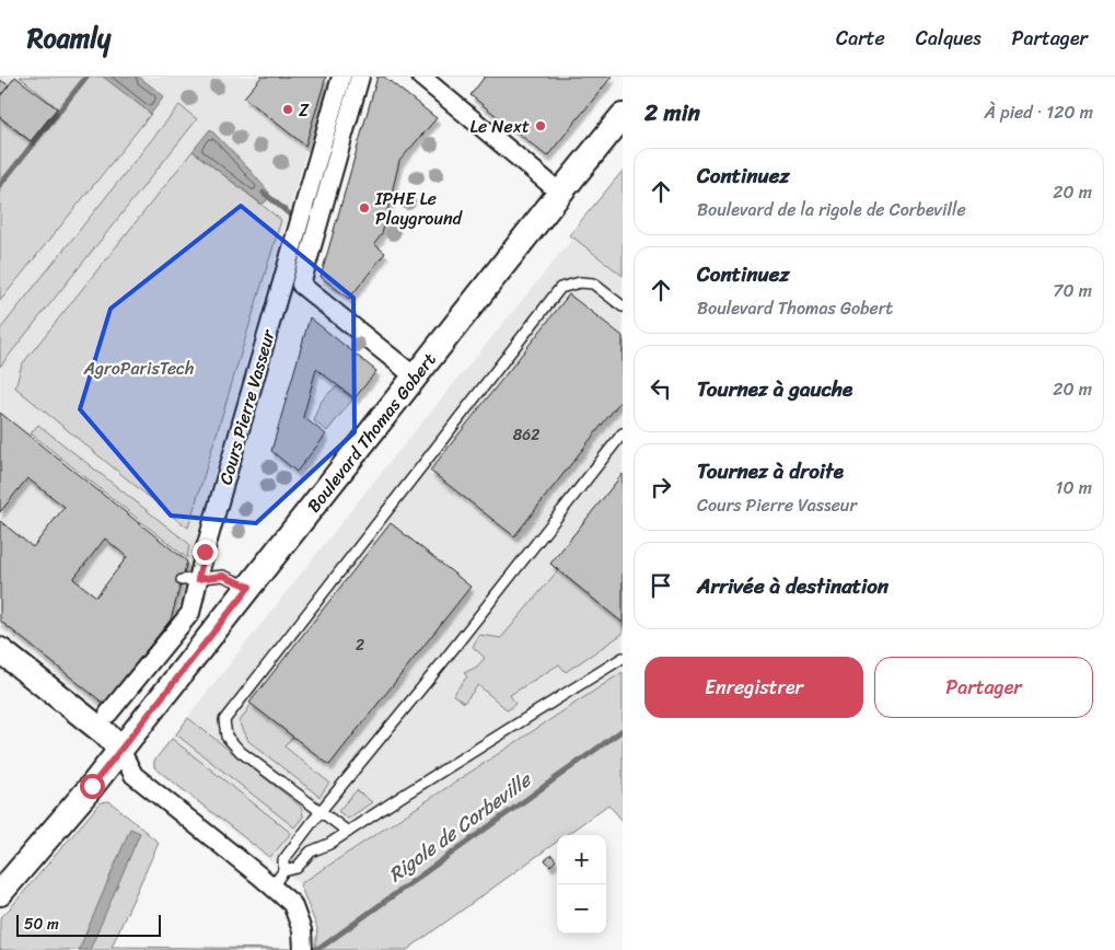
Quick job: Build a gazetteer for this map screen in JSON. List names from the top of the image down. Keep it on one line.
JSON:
{"streets":{"main road":["Boulevard Thomas Gobert"],"street":["Cours Pierre Vasseur"]},"water":["Rigole de Corbeville"],"parks":["AgroParisTech"],"places":["Z","Le Next","IPHE Le Playground"],"house_numbers":["862","2"],"scale_bar":"50 m","page":{"header":"Roamly","nav":["Carte","Calques","Partager"],"heading":["2 min","À pied · 120 m"],"list":[["Continuez","Boulevard de la rigole de Corbeville","20 m"],["Continuez","Boulevard Thomas Gobert","70 m"],["Tournez à gauche","20 m"],["Tournez à droite","Cours Pierre Vasseur","10 m"],"Arrivée à destination"],"buttons":["Enregistrer","Partager"],"map_buttons":["+","−"],"scale":"50 m"}}
